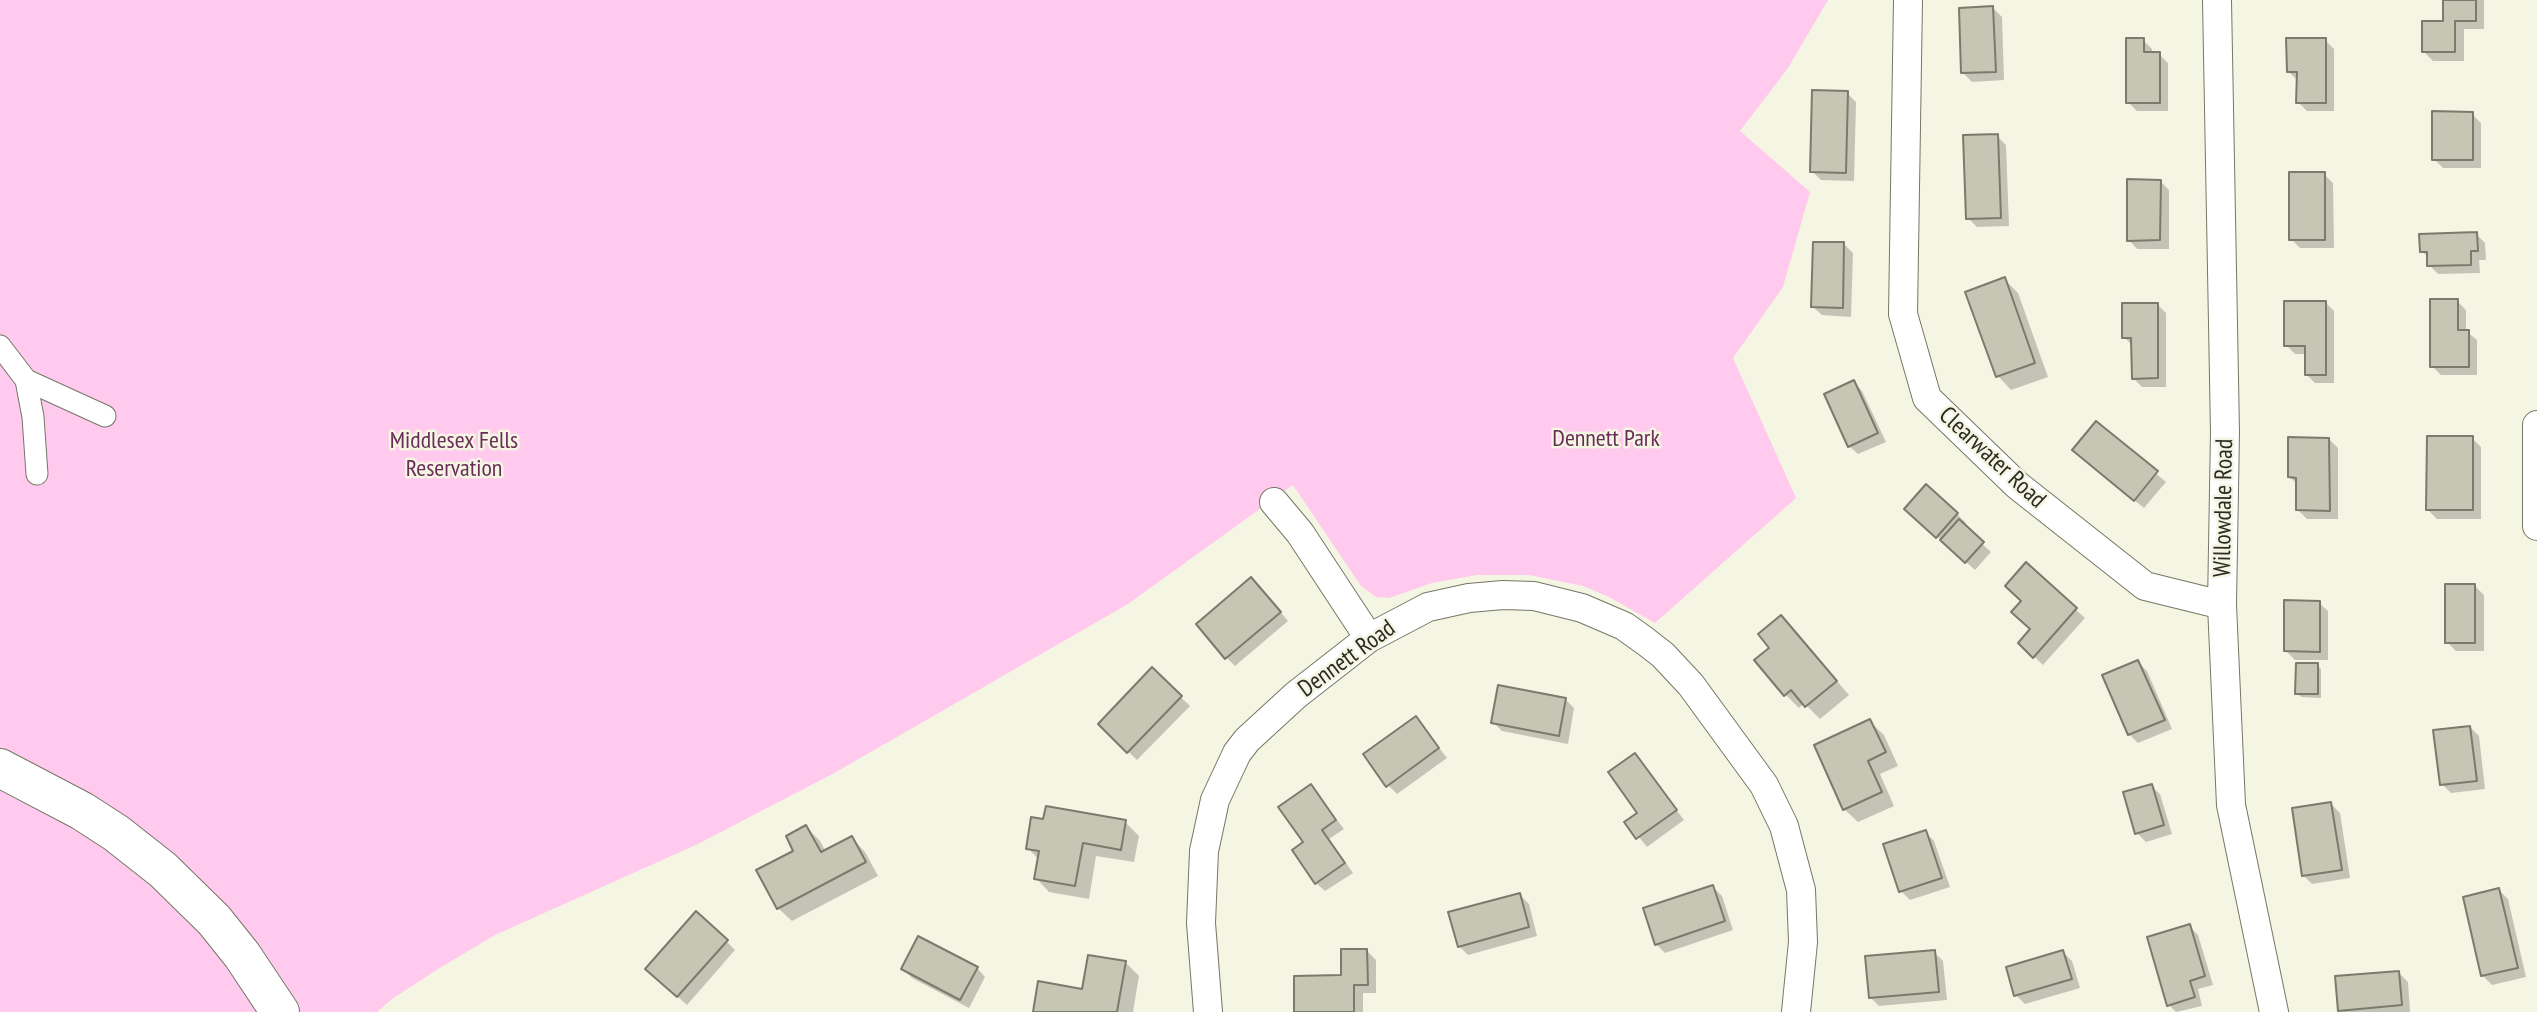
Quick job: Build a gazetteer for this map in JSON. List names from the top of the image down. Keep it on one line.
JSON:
{"streets":{"street":["Clearwater Road","Willowdale Road","Dennett Road"]},"crossings":[["Clearwater Road","Willowdale Road"]],"parks":["Dennett Park","Middlesex Fells Reservation"]}
